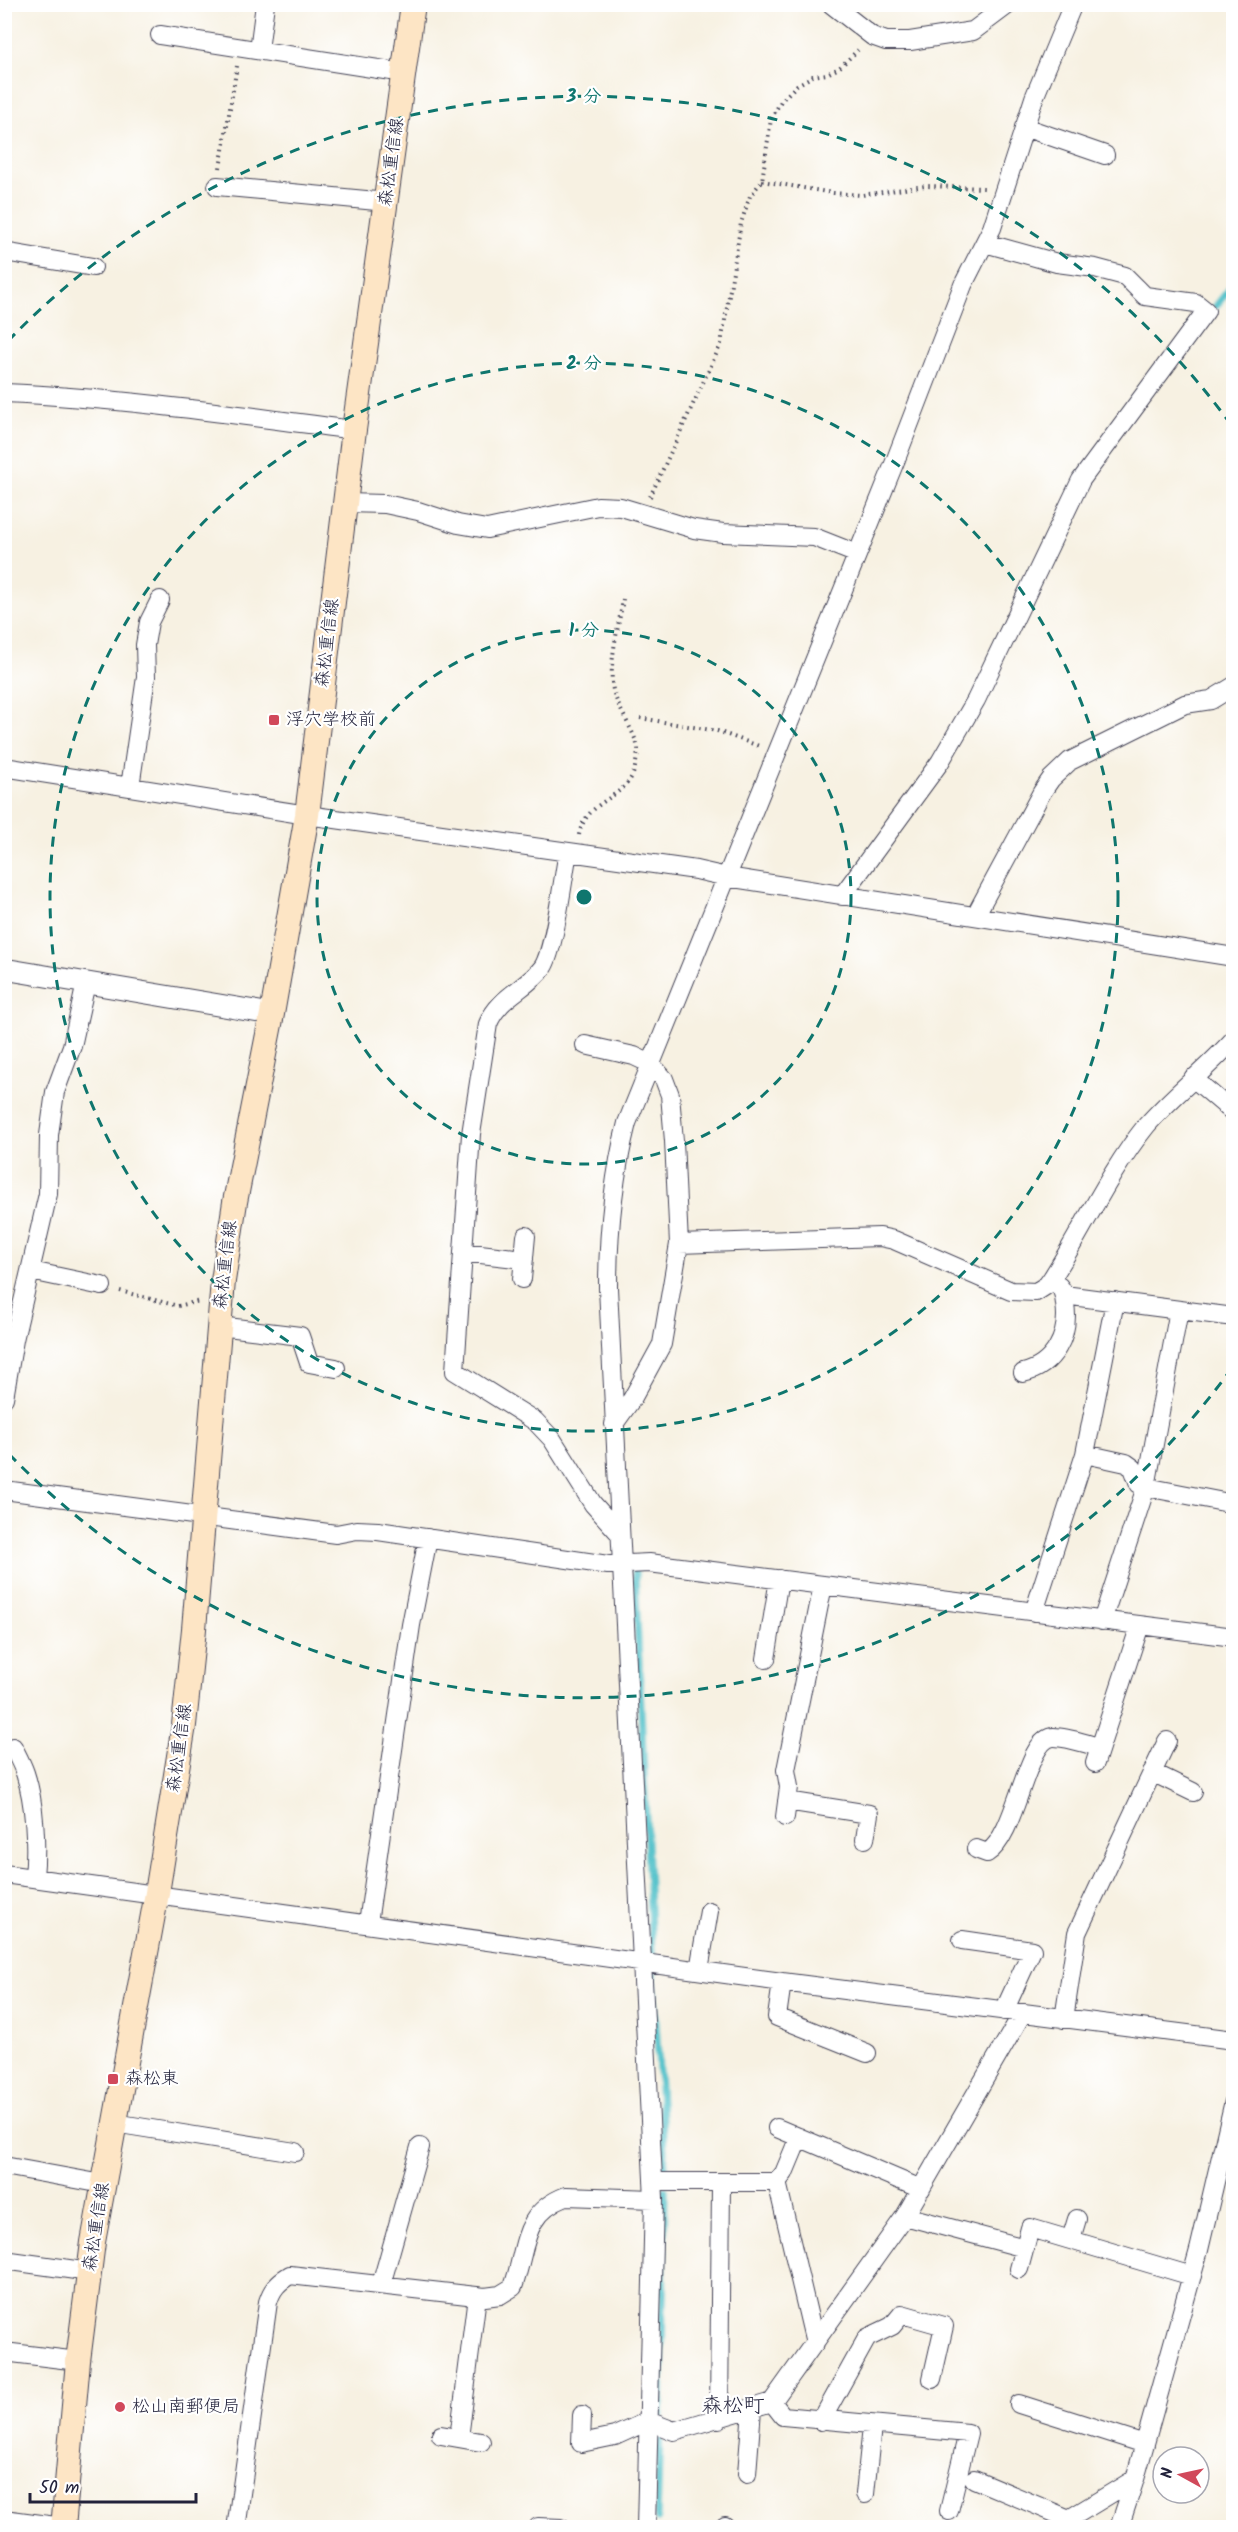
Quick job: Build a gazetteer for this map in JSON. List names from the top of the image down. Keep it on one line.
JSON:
{"streets":{"main road":["森松重信線"]},"districts":["森松町"],"places":{"transit":["浮穴学校前","森松東"],"other":["松山南郵便局"]},"scale_bar":"50 m","north":"left","rings":["3 分","2 分","1 分"]}
